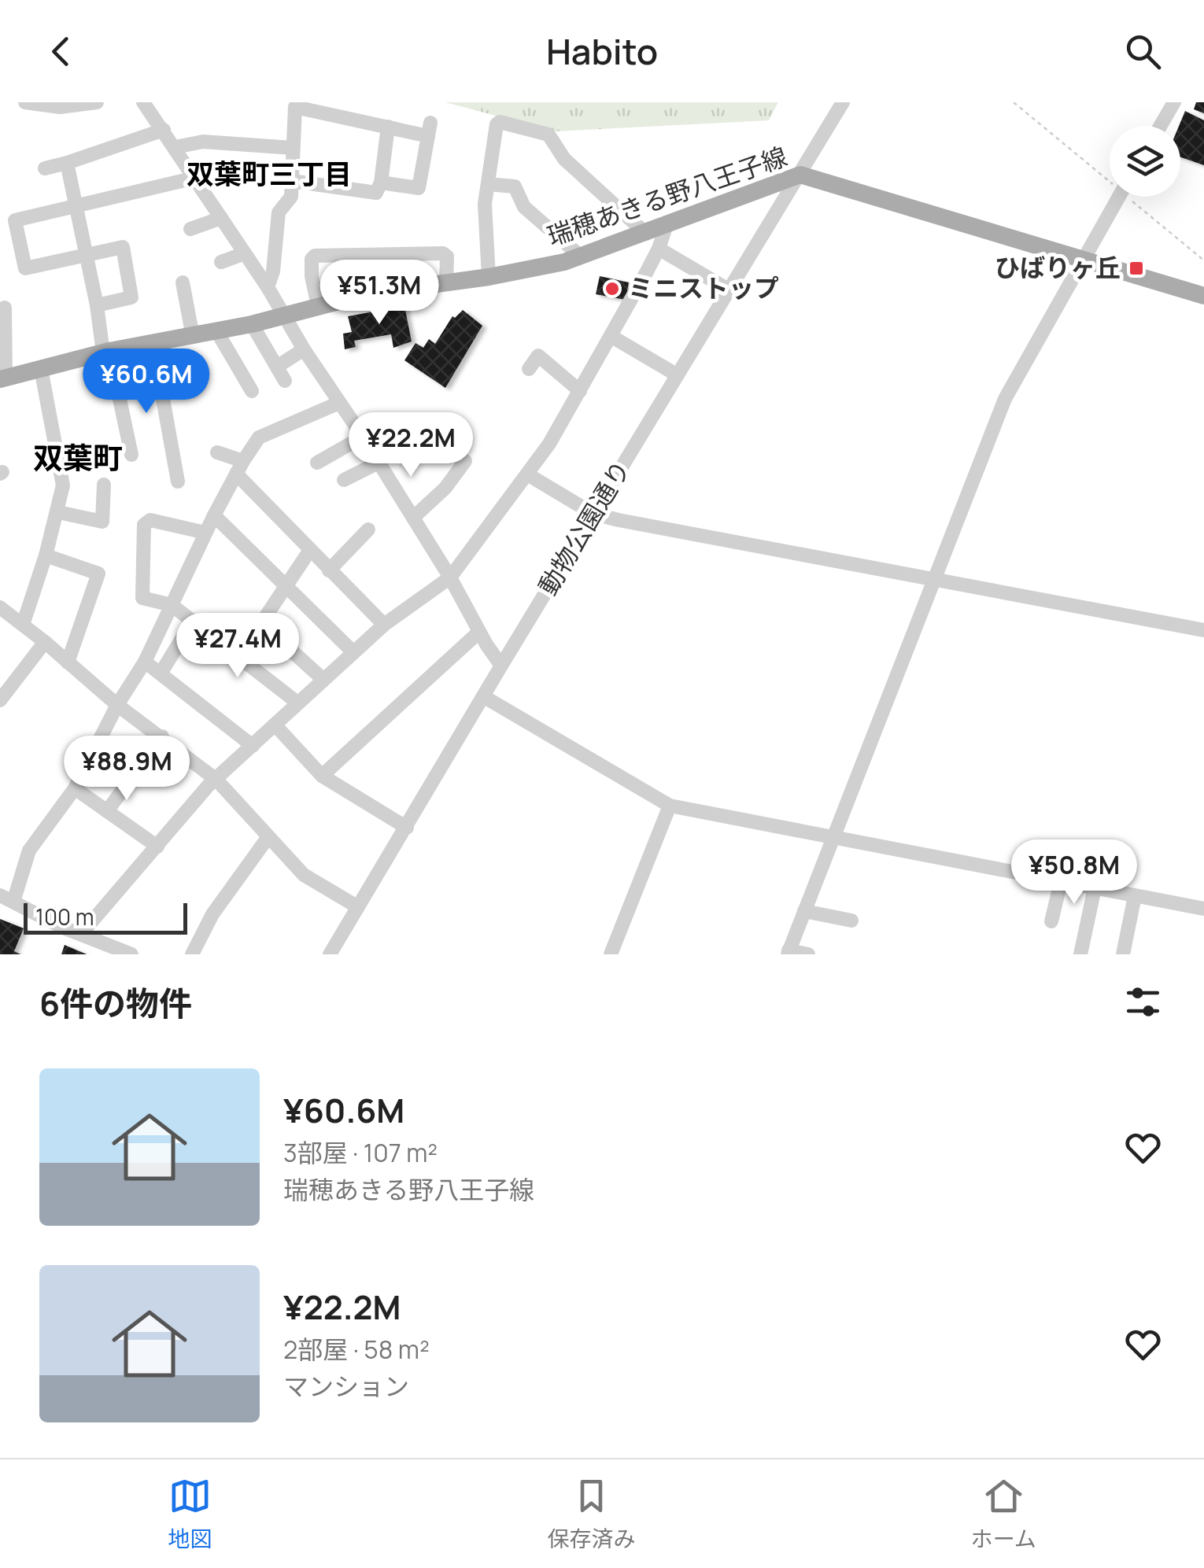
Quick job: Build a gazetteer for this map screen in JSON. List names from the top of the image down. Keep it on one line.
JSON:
{"streets":{"main road":["瑞穂あきる野八王子線"],"street":["動物公園通り"]},"crossings":[["瑞穂あきる野八王子線","動物公園通り"]],"districts":["双葉町三丁目","双葉町"],"places":{"transit":["ひばりヶ丘"],"other":["ミニストップ"]},"scale_bar":"100 m","page":{"header":"Habito","price":["¥51.3M","¥60.6M","¥22.2M","¥27.4M","¥88.9M","¥50.8M"],"scale":"100 m","heading":"6件の物件","list":[{"name":"¥60.6M","note":"3部屋 · 107 m² · 瑞穂あきる野八王子線"},{"name":"¥22.2M","note":"2部屋 · 58 m² · マンション"}],"tabs":["地図","保存済み","ホーム"]}}
